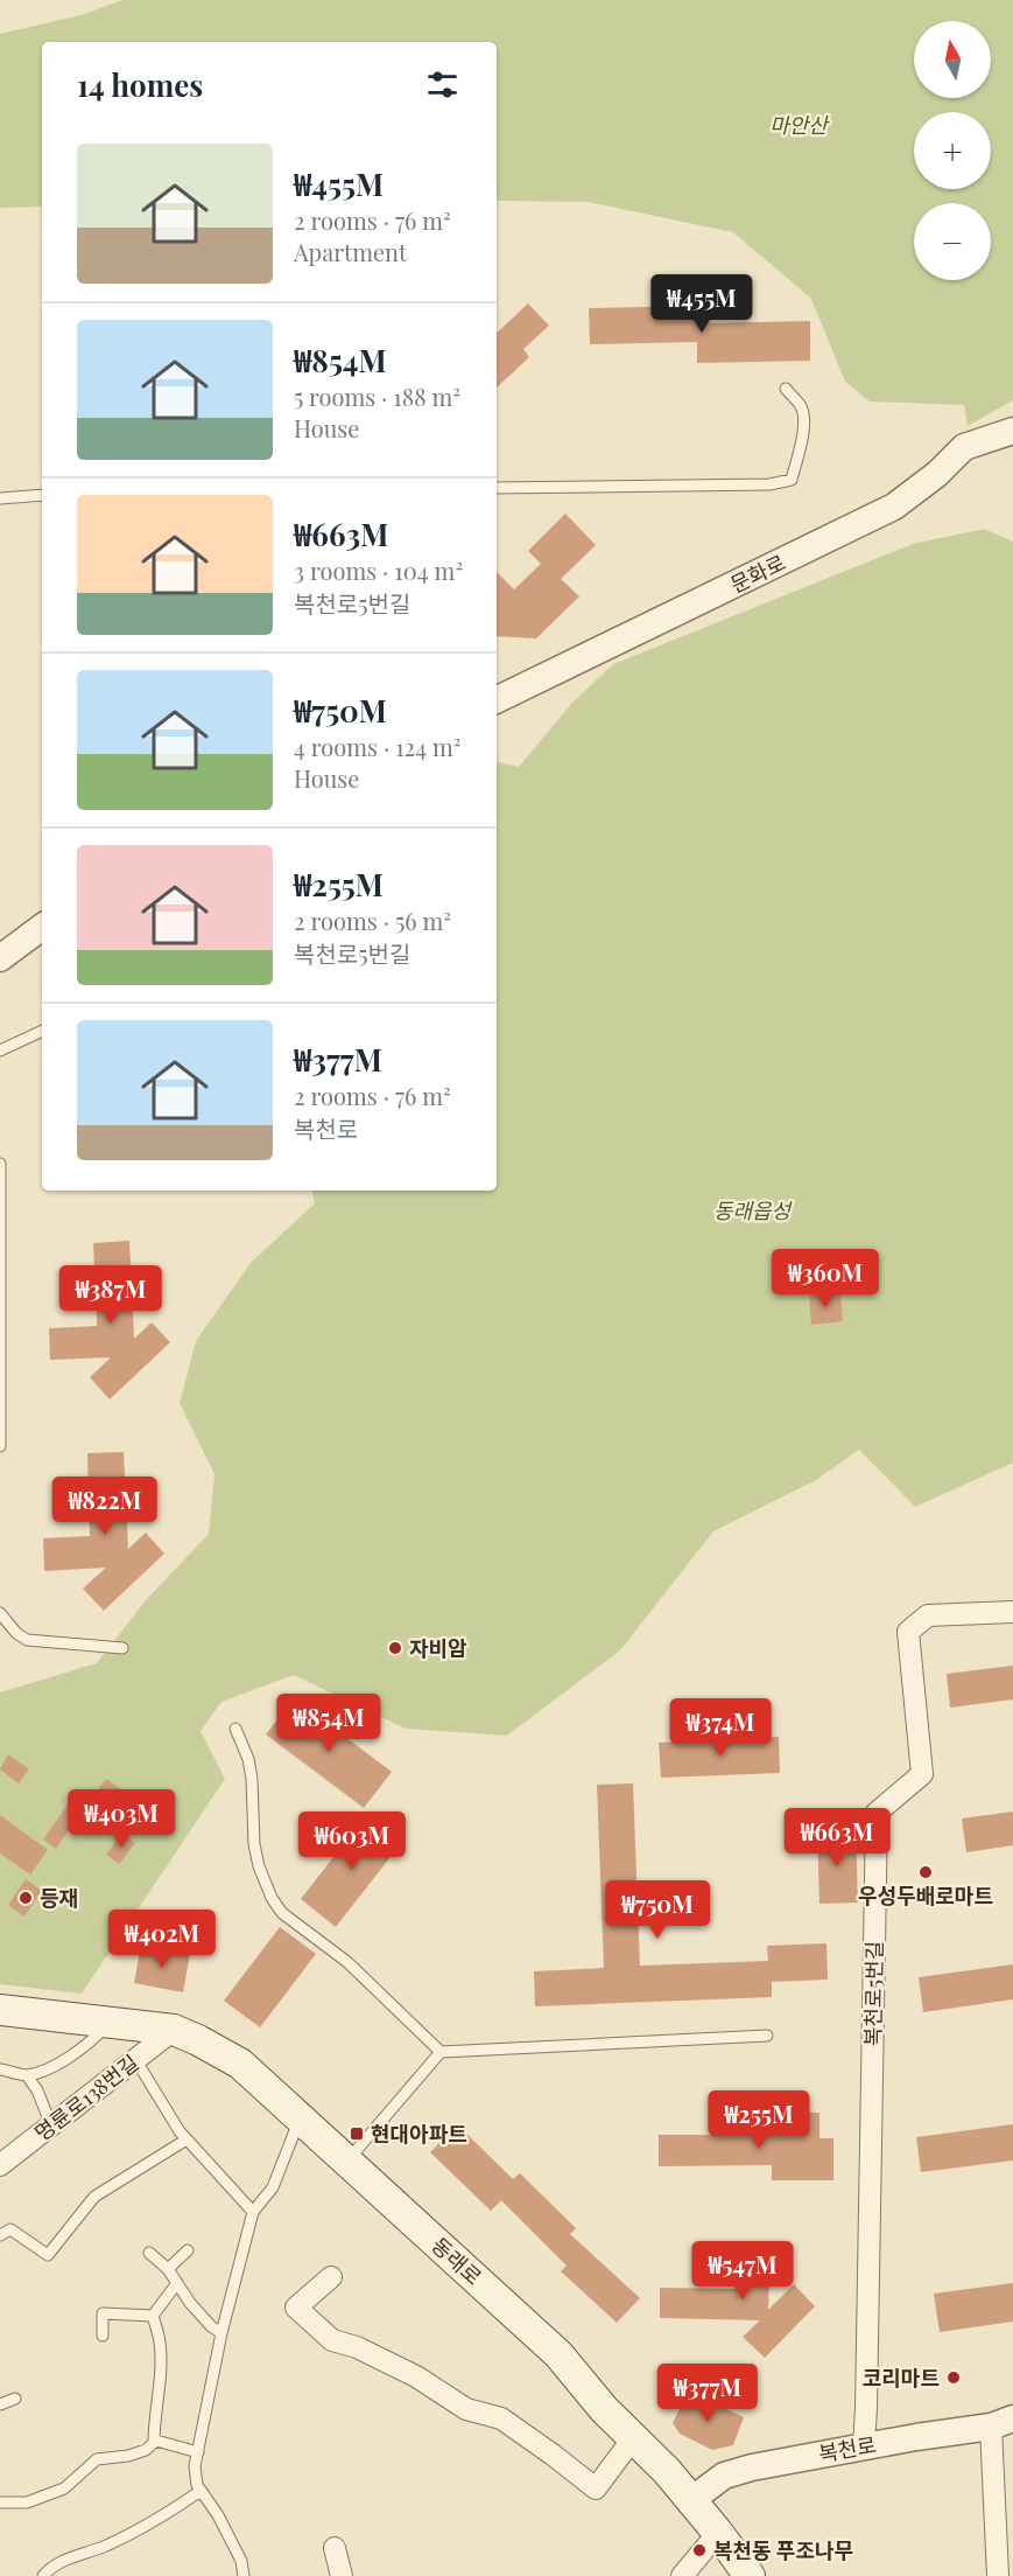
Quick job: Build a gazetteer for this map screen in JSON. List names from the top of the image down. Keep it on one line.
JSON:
{"streets":{"main road":["동래로"],"street":["문화로","복천로5번길","명륜로138번길","복천로"]},"crossings":[["복천로5번길","복천로"],["명륜로138번길","동래로"],["동래로","복천로"]],"parks":["마안산","동래읍성"],"places":{"other":["자비암","우성두배로마트","등재","코리마트","복천동 푸조나무"],"transit":["현대아파트"]},"north":"top","page":{"map_buttons":["+","−"],"heading":"14 homes","list":[{"name":"₩455M","note":"2 rooms · 76 m² · Apartment"},{"name":"₩854M","note":"5 rooms · 188 m² · House"},{"name":"₩663M","note":"3 rooms · 104 m² · 복천로5번길"},{"name":"₩750M","note":"4 rooms · 124 m² · House"},{"name":"₩255M","note":"2 rooms · 56 m² · 복천로5번길"},{"name":"₩377M","note":"2 rooms · 76 m² · 복천로"}],"price":["₩455M","₩360M","₩387M","₩822M","₩854M","₩374M","₩403M","₩663M","₩603M","₩750M","₩402M","₩255M","₩547M","₩377M"]}}
